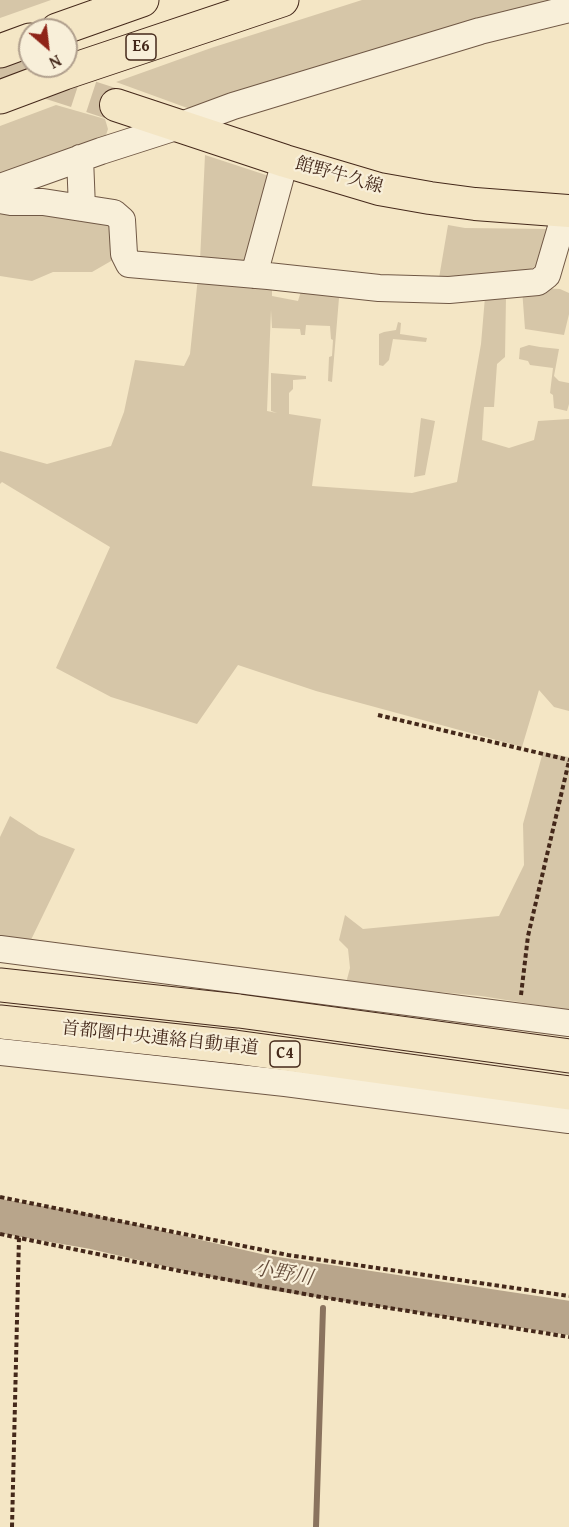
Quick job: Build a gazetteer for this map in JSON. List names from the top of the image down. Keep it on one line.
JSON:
{"streets":{"highway":["E6","首都圏中央連絡自動車道","C4"],"main road":["館野牛久線"]},"water":["小野川"],"north":"bottom right"}
